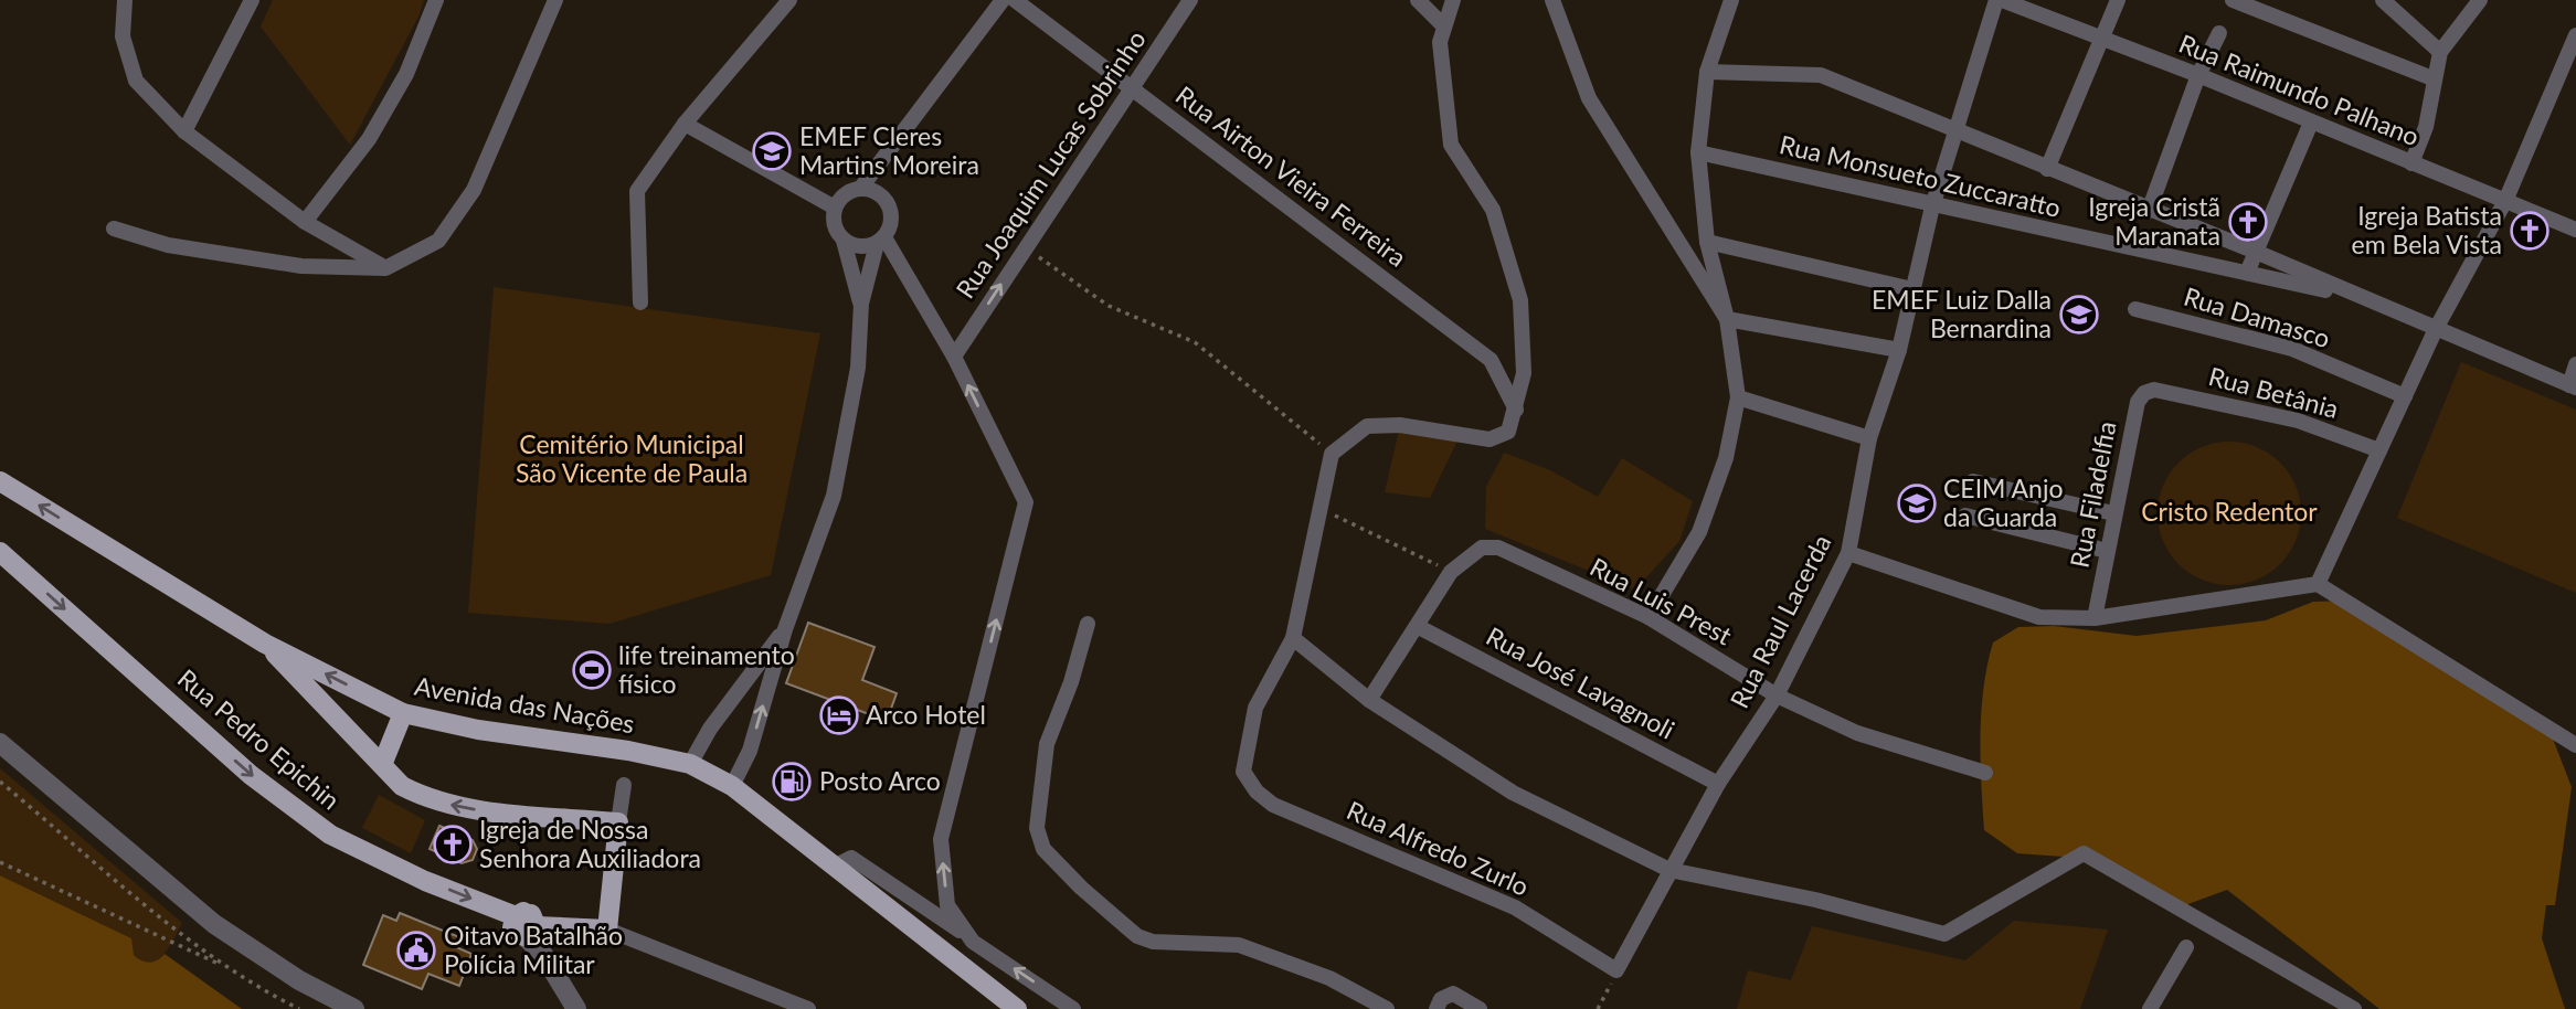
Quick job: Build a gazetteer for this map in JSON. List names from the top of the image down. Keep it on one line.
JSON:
{"streets":{"main road":["Avenida das Nações","Rua Pedro Epichin"],"street":["Rua Raimundo Palhano","Rua Joaquim Lucas Sobrinho","Rua Airton Vieira Ferreira","Rua Monsueto Zuccaratto","Rua Damasco","Rua Betânia","Rua Filadelfia","Rua Luis Prest","Rua Raul Lacerda","Rua José Lavagnoli","Rua Alfredo Zurlo"]},"crossings":[["Rua Raimundo Palhano","Rua Raul Lacerda"],["Rua Joaquim Lucas Sobrinho","Rua Airton Vieira Ferreira"],["Rua Monsueto Zuccaratto","Rua Raul Lacerda"],["Rua Betânia","Rua Filadelfia"],["Rua Luis Prest","Rua Raul Lacerda"],["Rua Raul Lacerda","Rua José Lavagnoli"],["Rua Raul Lacerda","Rua Alfredo Zurlo"]],"parks":["Cemitério Municipal São Vicente de Paula","Cristo Redentor"],"places":{"school or university":["EMEF Cleres Martins Moreira","EMEF Luiz Dalla Bernardina","CEIM Anjo da Guarda"],"church":["Igreja Cristã Maranata","Igreja Batista em Bela Vista","Igreja de Nossa Senhora Auxiliadora"],"sports":["life treinamento físico"],"hotel":["Arco Hotel"],"fuel station":["Posto Arco"],"public building":["Oitavo Batalhão Polícia Militar"]}}
